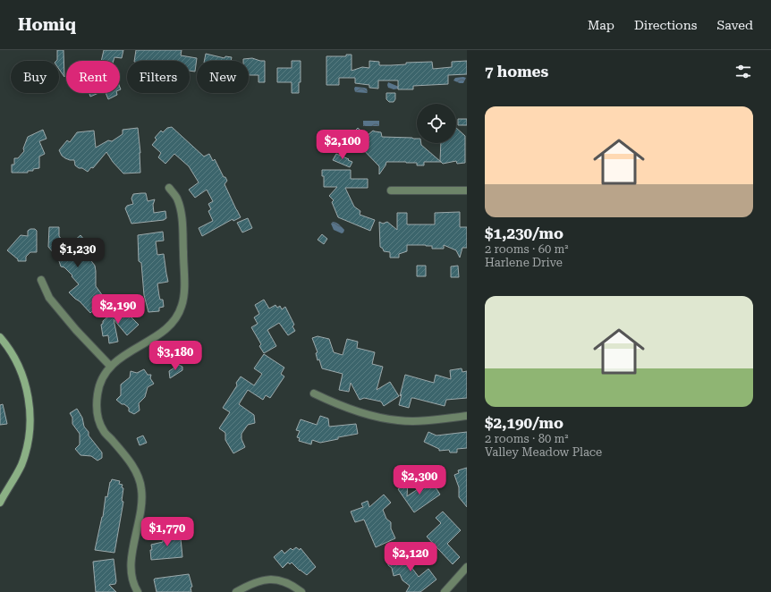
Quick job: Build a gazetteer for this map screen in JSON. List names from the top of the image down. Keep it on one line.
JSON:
{"page":{"header":"Homiq","nav":["Map","Directions","Saved"],"heading":"7 homes","chip":["Buy","Rent","Filters","New"],"list":[{"name":"$1,230/mo","note":"2 rooms · 60 m² · Harlene Drive"},{"name":"$2,190/mo","note":"2 rooms · 80 m² · Valley Meadow Place"}],"price":["$2,100","$1,230","$2,190","$3,180","$2,300","$1,770","$2,120"]}}
